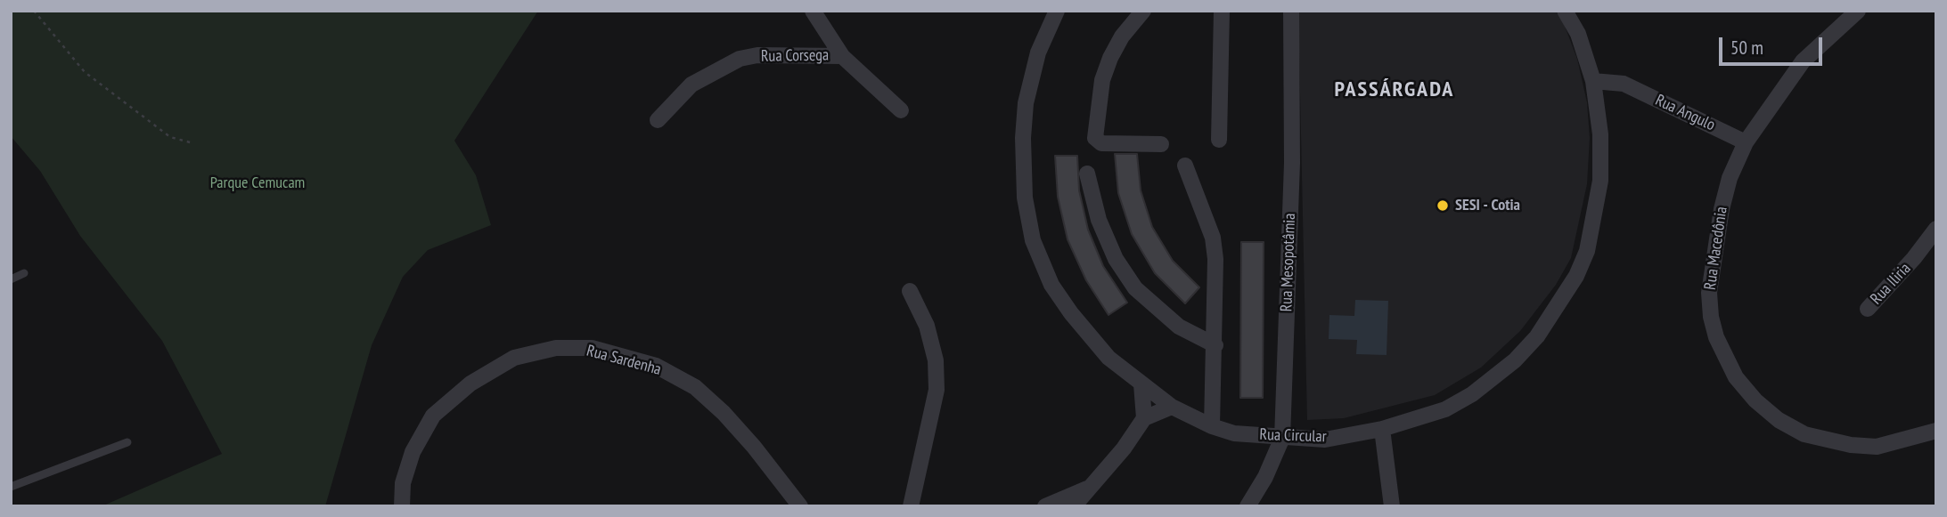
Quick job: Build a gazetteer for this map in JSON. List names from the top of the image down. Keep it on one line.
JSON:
{"streets":{"street":["Rua Corsega","Rua Angulo","Rua Macedônia","Rua Mesopotâmia","Rua Iliria","Rua Sardenha","Rua Circular"]},"crossings":[["Rua Angulo","Rua Macedônia"],["Rua Angulo","Rua Circular"],["Rua Mesopotâmia","Rua Circular"]],"districts":["PASSÁRGADA"],"parks":["Parque Cemucam"],"places":["SESI - Cotia"],"scale_bar":"50 m"}
